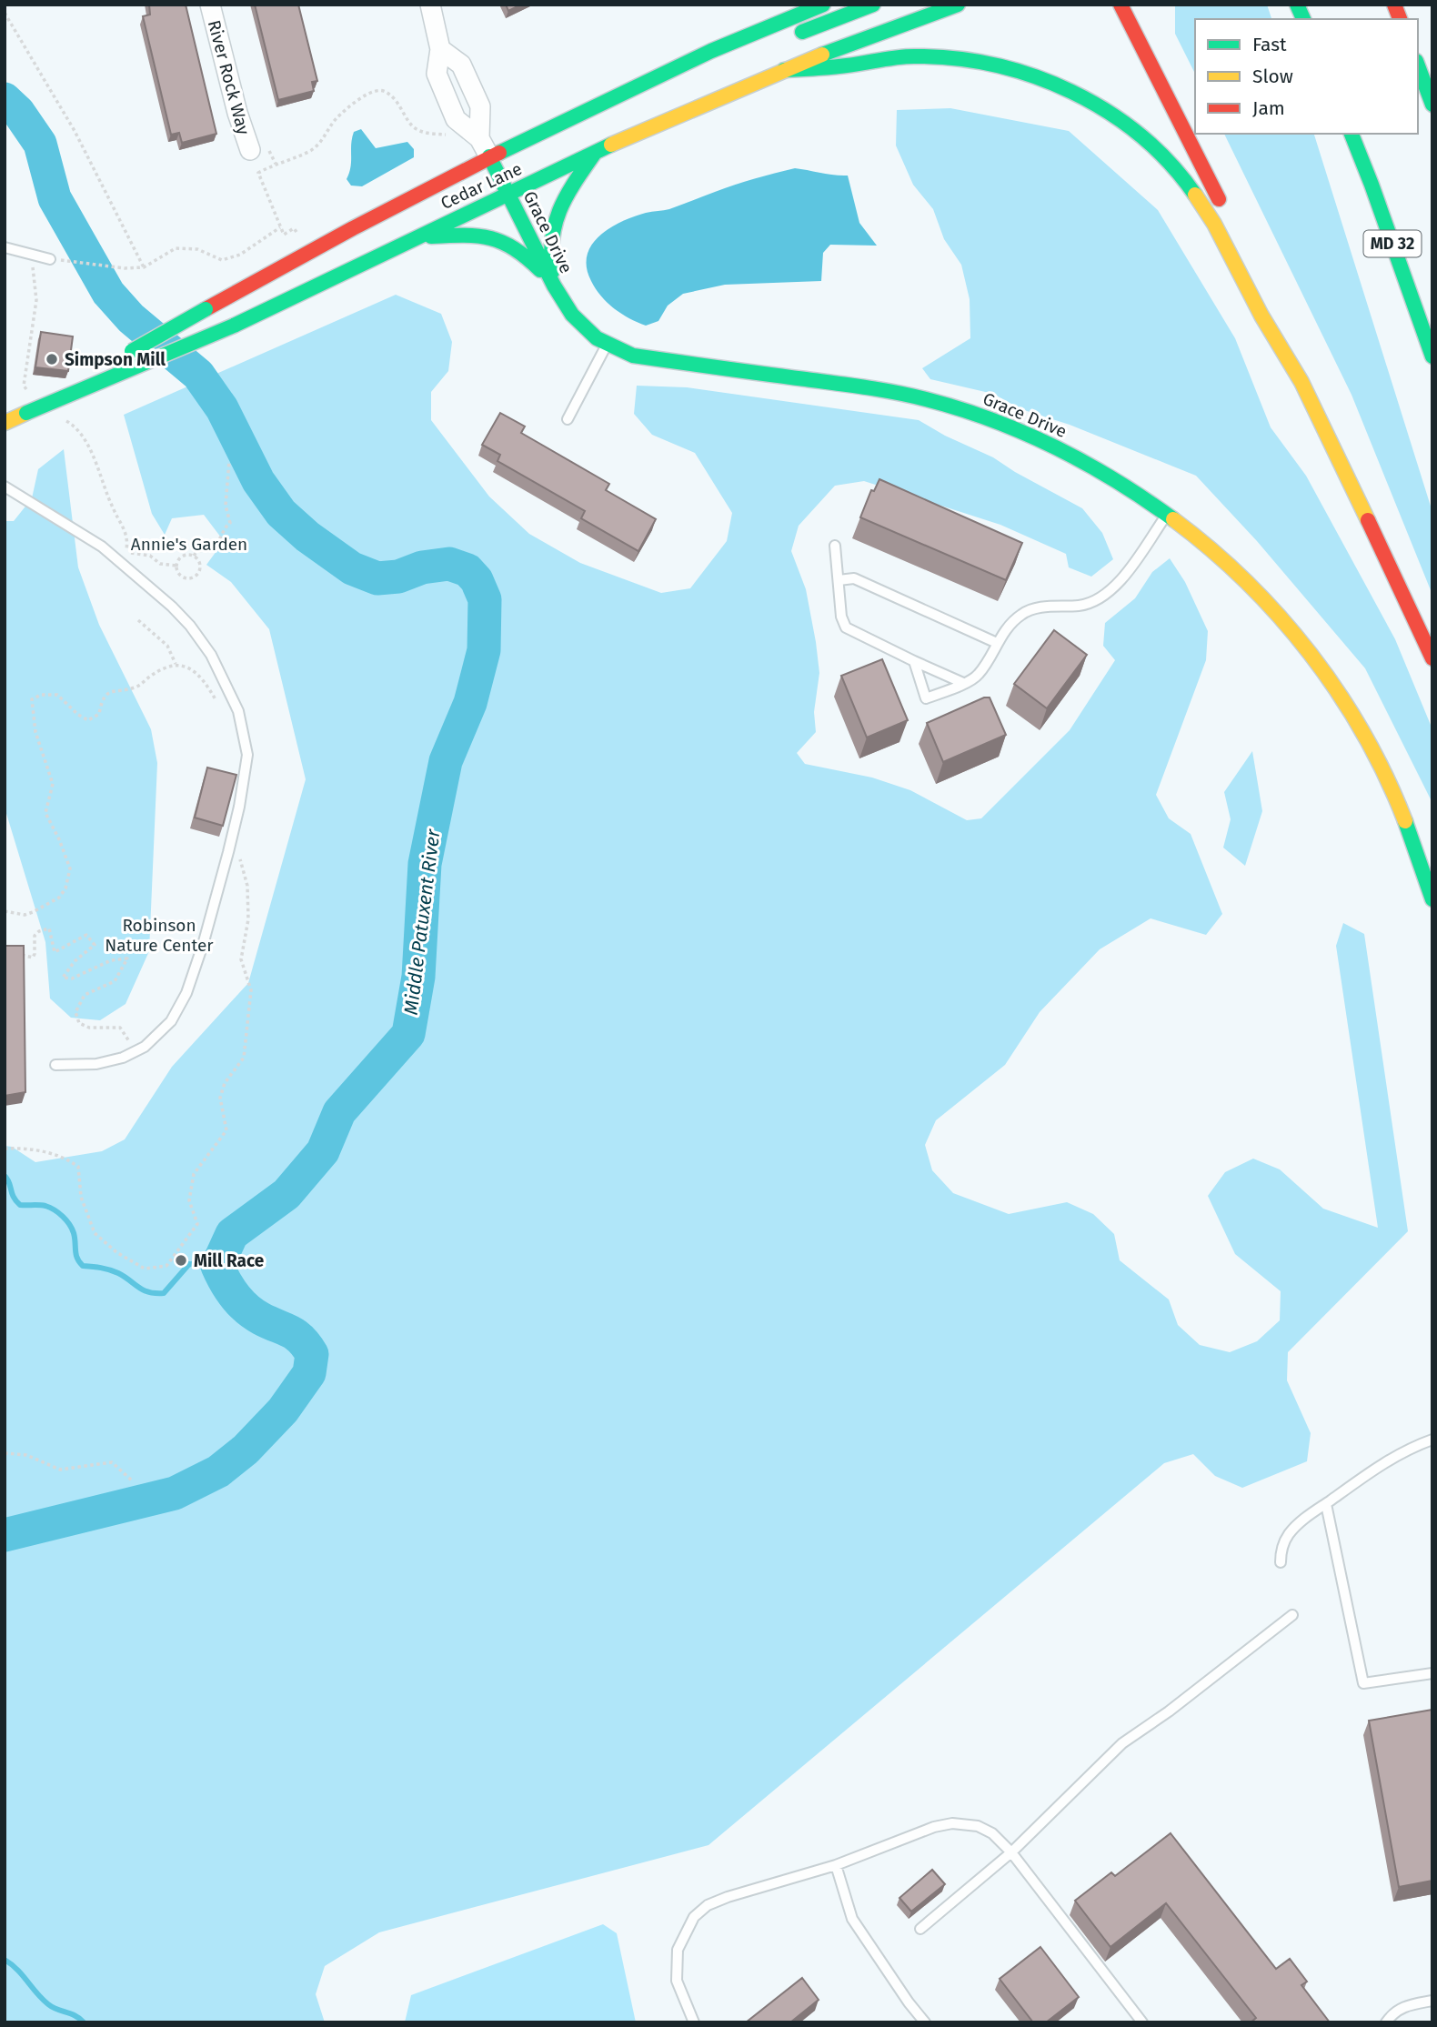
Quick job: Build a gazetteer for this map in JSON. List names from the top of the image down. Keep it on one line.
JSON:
{"streets":{"main road":["Cedar Lane","Grace Drive","MD 32"],"street":["River Rock Way"]},"crossings":[["Cedar Lane","Grace Drive"]],"water":["Middle Patuxent River"],"parks":["Annie's Garden","Robinson Nature Center"],"places":["Simpson Mill","Mill Race"],"legend":["Fast","Slow","Jam"]}
